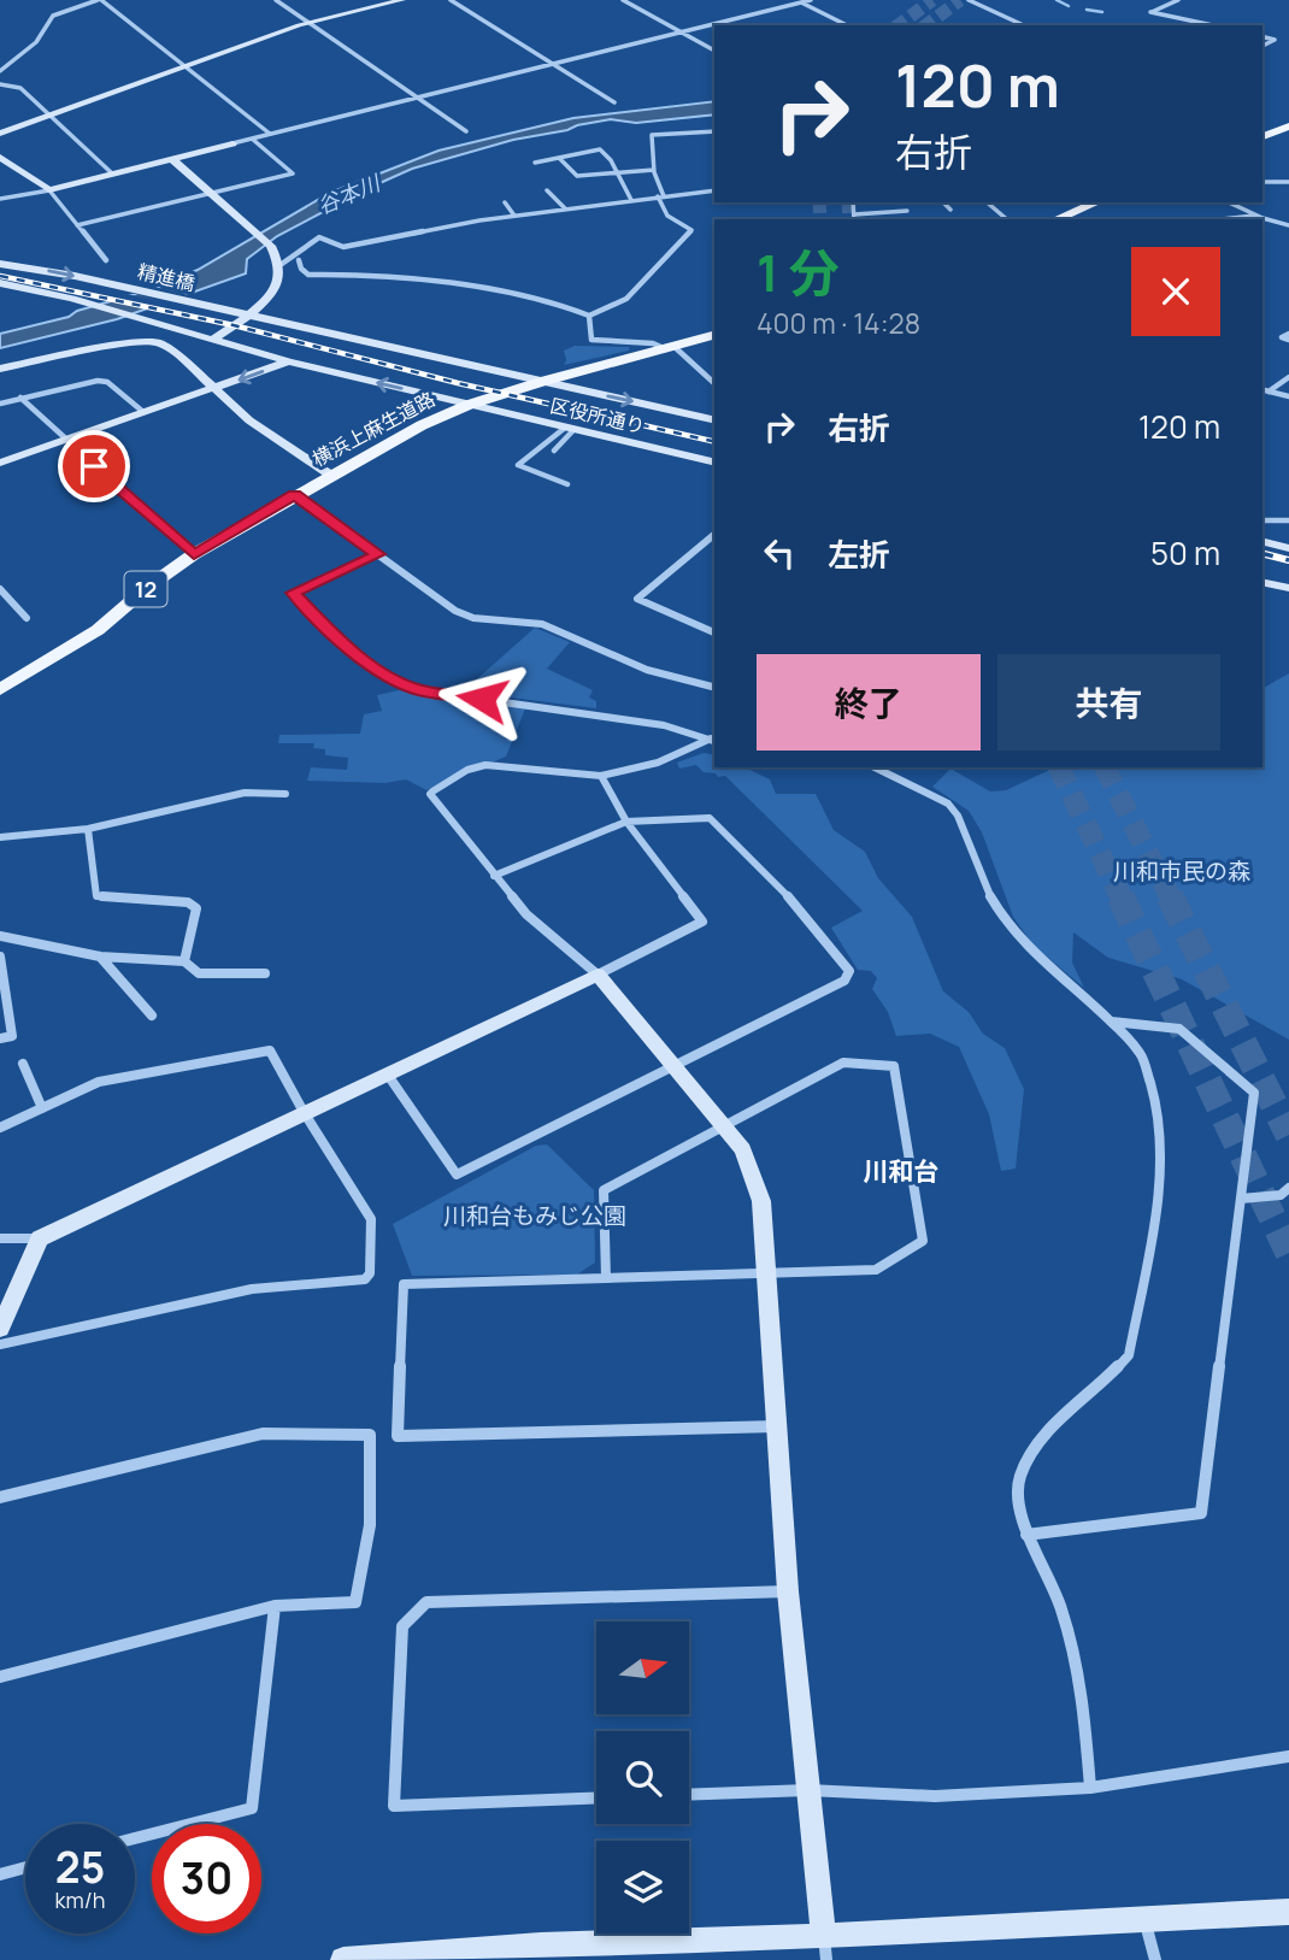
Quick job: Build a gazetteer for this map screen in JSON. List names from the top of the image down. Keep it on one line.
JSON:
{"streets":{"main road":["横浜上麻生道路","12"],"street":["精進橋","区役所通り"]},"crossings":[["精進橋","区役所通り"],["区役所通り","横浜上麻生道路"]],"districts":["川和台"],"water":["谷本川"],"parks":["川和市民の森","川和台もみじ公園"],"north":"right","page":{"turn":["120 m","右折"],"heading":["1 分","400 m · 14:28"],"list":[{"name":"右折","value":"120 m"},{"name":"左折","value":"50 m"}],"buttons":["終了","共有"],"speed":"25 km/h","limit":"30"}}
